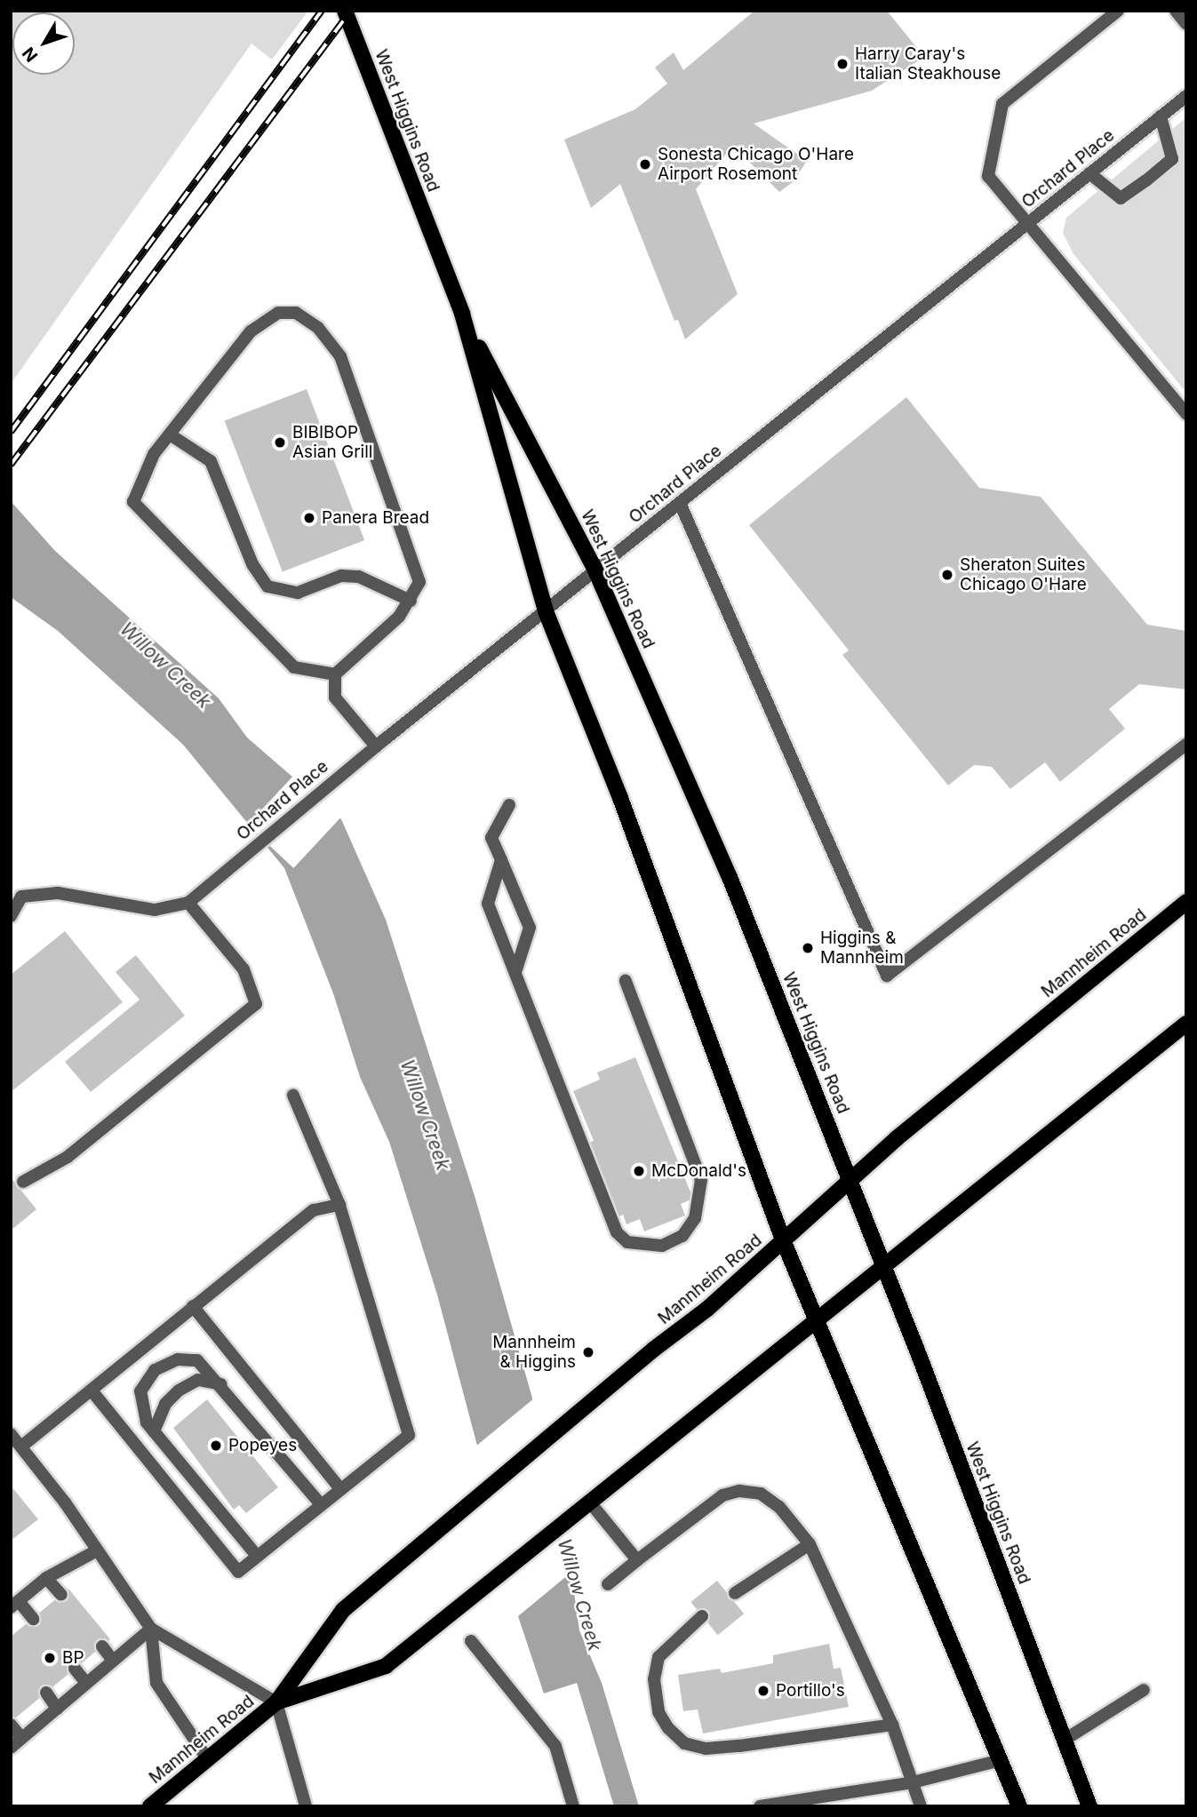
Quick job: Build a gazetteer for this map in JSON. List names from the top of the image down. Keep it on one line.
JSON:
{"streets":{"main road":["West Higgins Road","Mannheim Road"],"lane":["Orchard Place"]},"crossings":[["West Higgins Road","Orchard Place"],["West Higgins Road","Mannheim Road"]],"water":["Willow Creek"],"places":["Harry Caray's Italian Steakhouse","Sonesta Chicago O'Hare Airport Rosemont","BIBIBOP Asian Grill","Panera Bread","Sheraton Suites Chicago O'Hare","Higgins & Mannheim","McDonald's","Mannheim & Higgins","Popeyes","BP","Portillo's"],"north":"bottom left"}
